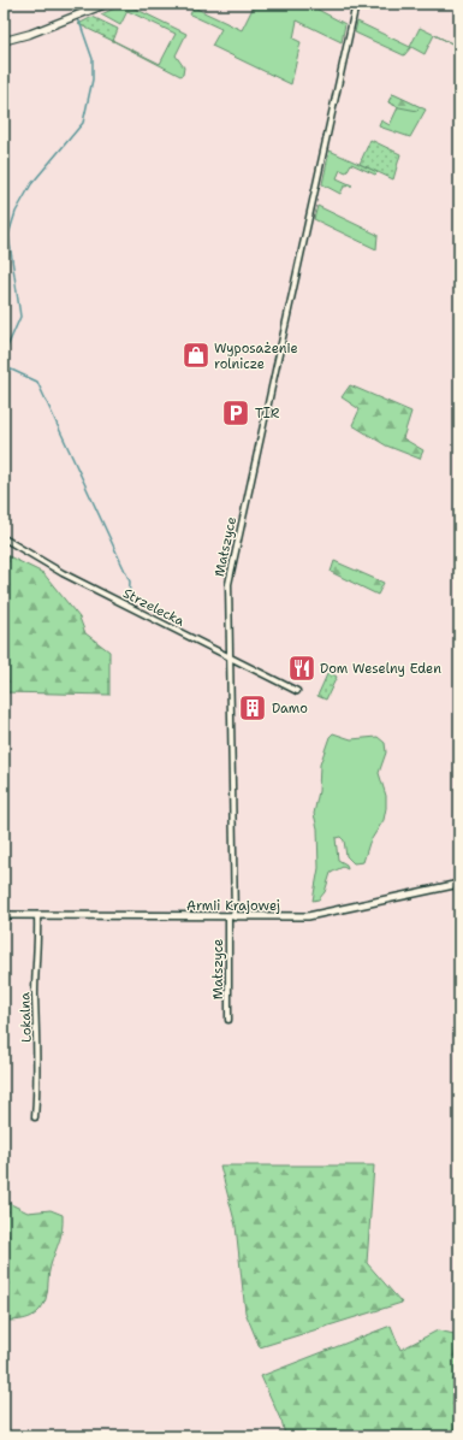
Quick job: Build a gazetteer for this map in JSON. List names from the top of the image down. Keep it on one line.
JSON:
{"streets":{"street":["Małszyce","Strzelecka","Armii Krajowej","Lokalna"]},"crossings":[["Małszyce","Strzelecka"],["Małszyce","Armii Krajowej"],["Armii Krajowej","Lokalna"]],"places":{"shop":["Wyposażenie rolnicze"],"parking":["TIR"],"restaurant":["Dom Weselny Eden"],"building":["Damo"]}}
